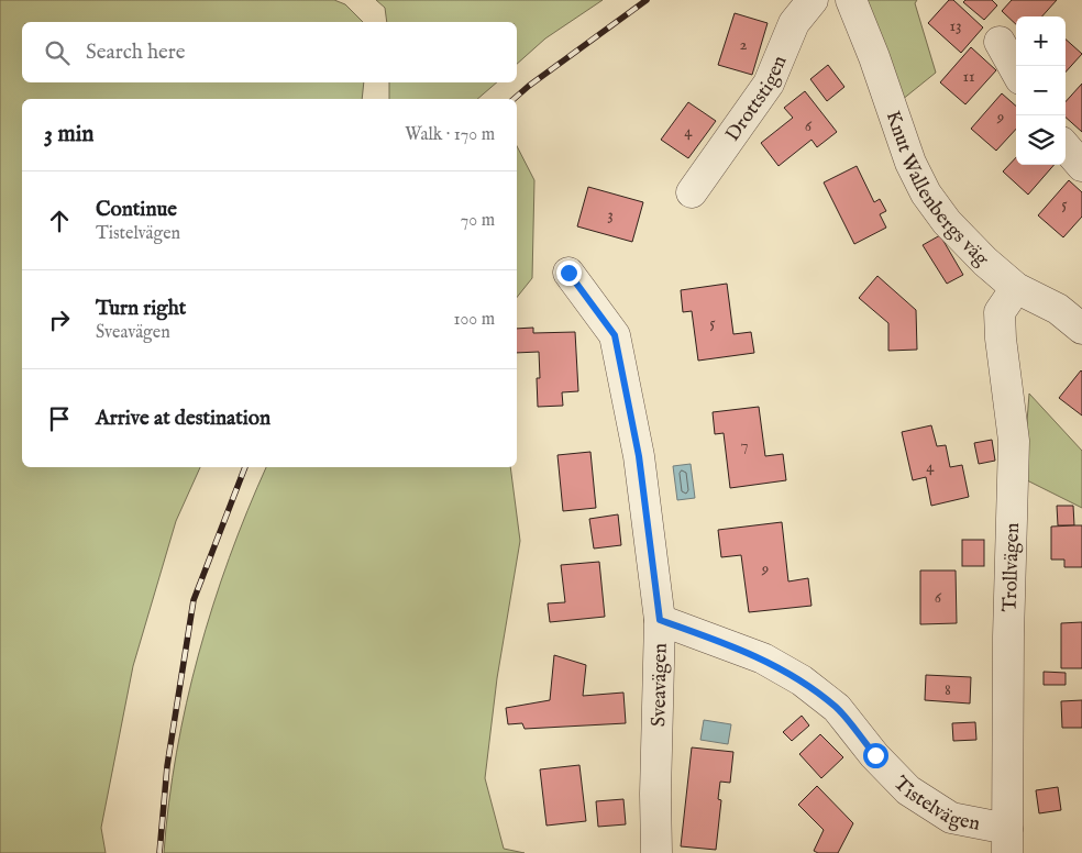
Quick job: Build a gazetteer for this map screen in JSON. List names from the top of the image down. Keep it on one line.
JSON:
{"streets":{"street":["Drottstigen","Knut Wallenbergs väg","Trollvägen","Sveavägen","Tistelvägen"]},"crossings":[["Knut Wallenbergs väg","Trollvägen"],["Trollvägen","Tistelvägen"],["Sveavägen","Tistelvägen"]],"house_numbers":["13","2","11","9","6","4","5","3","5","7","4","9","6","8"],"page":{"map_buttons":["+","−"],"search":"Search here","heading":["3 min","Walk · 170 m"],"list":[["Continue","Tistelvägen","70 m"],["Turn right","Sveavägen","100 m"],"Arrive at destination"]}}
